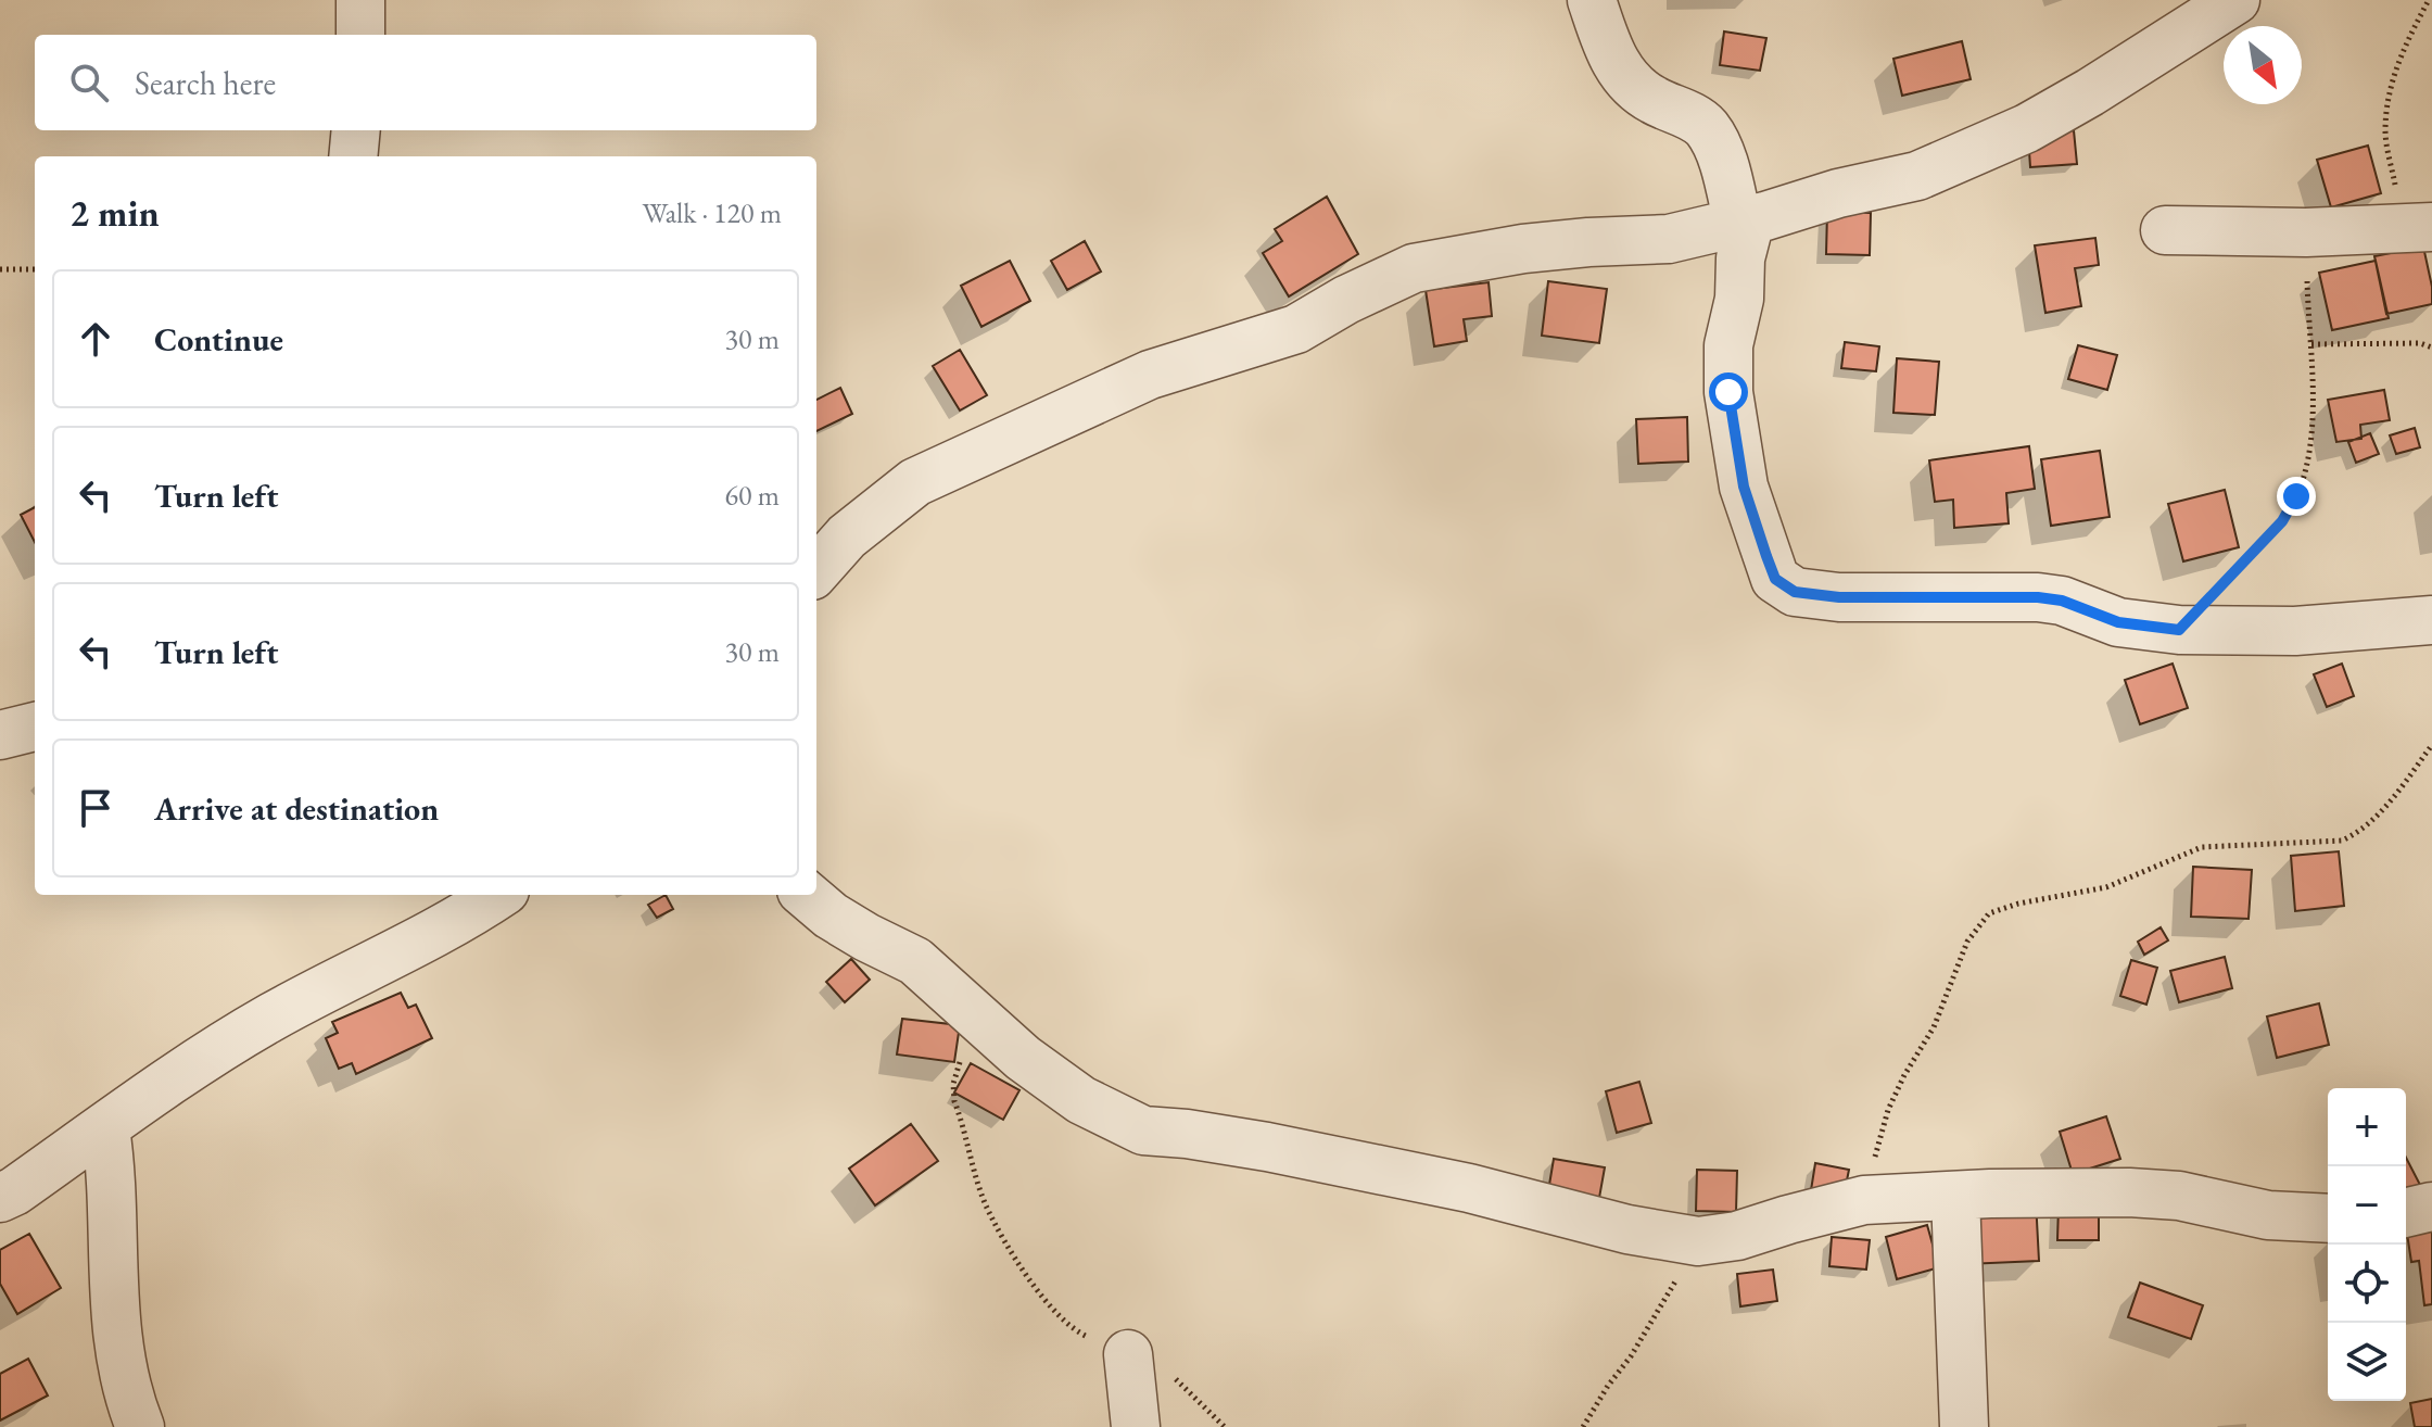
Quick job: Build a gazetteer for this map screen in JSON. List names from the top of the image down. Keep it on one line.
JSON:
{"north":"bottom right","page":{"search":"Search here","heading":["2 min","Walk · 120 m"],"list":[["Continue","30 m"],["Turn left","60 m"],["Turn left","30 m"],"Arrive at destination"],"map_buttons":["+","−"]}}
